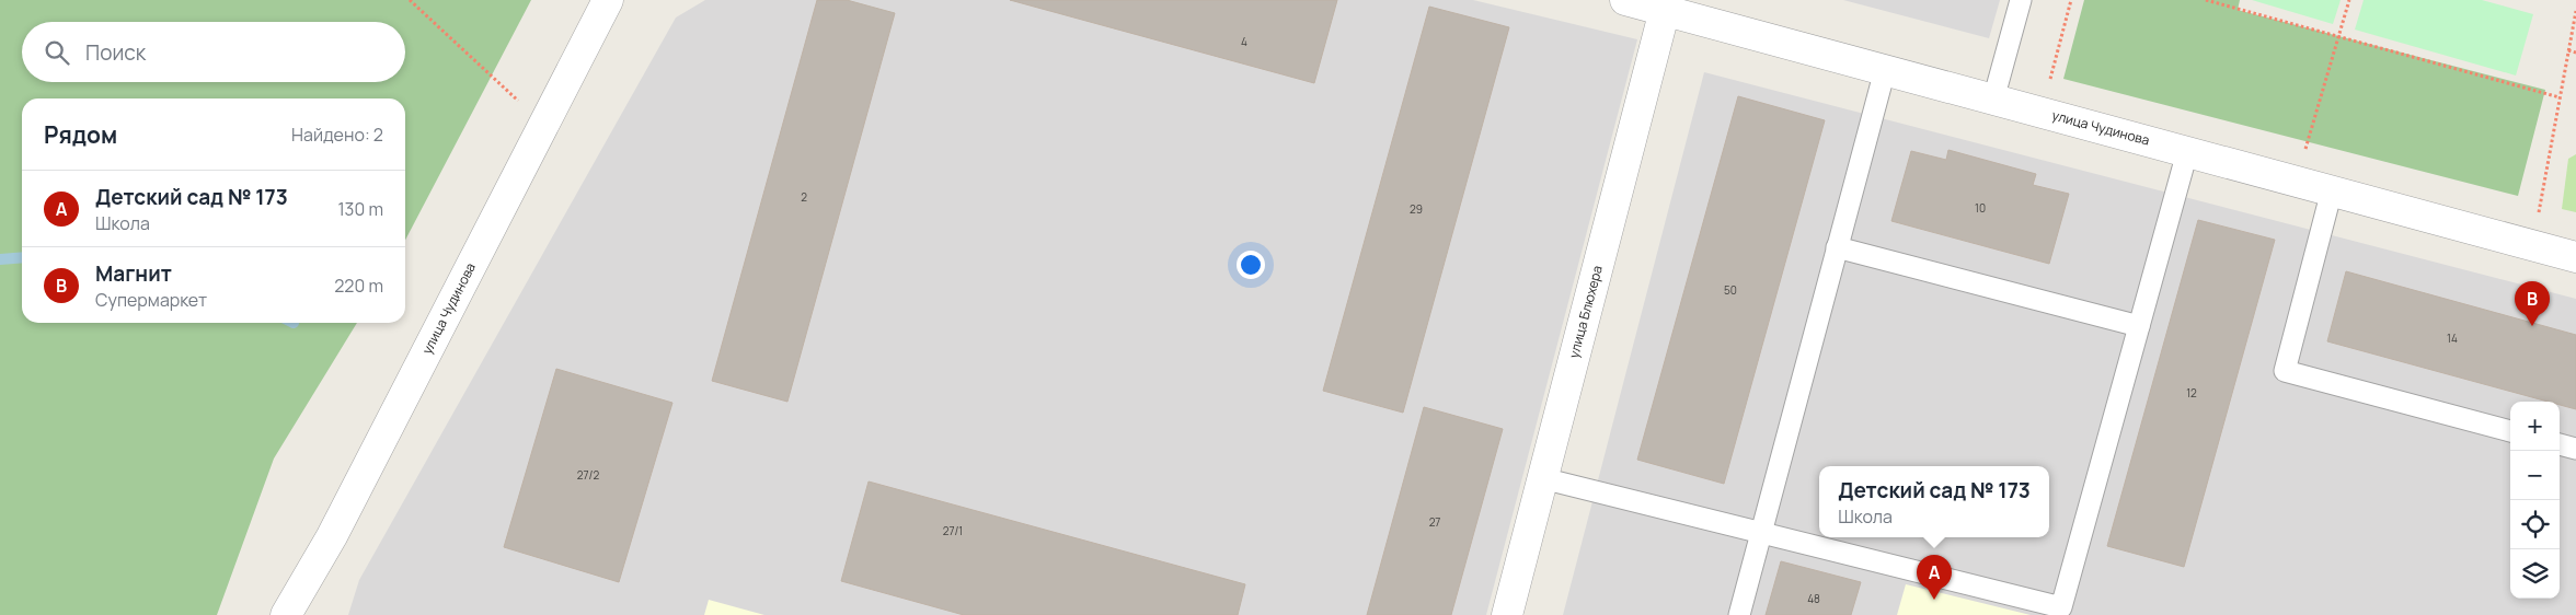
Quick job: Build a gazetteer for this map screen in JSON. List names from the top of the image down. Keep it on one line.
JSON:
{"streets":{"street":["улица Чудинова","улица Блюхера"]},"crossings":[["улица Чудинова","улица Блюхера"]],"house_numbers":["4","2","10","29","50","14","12","27/2","27","27/1","48"],"page":{"search":"Поиск","heading":["Рядом","Найдено: 2"],"list":[{"mark":"A","name":"Детский сад № 173","note":"Школа","value":"130 m"},{"mark":"B","name":"Магнит","note":"Супермаркет","value":"220 m"}],"pins":["B","A"],"map_buttons":["+","−"],"popup":["Детский сад № 173","Школа"]}}
